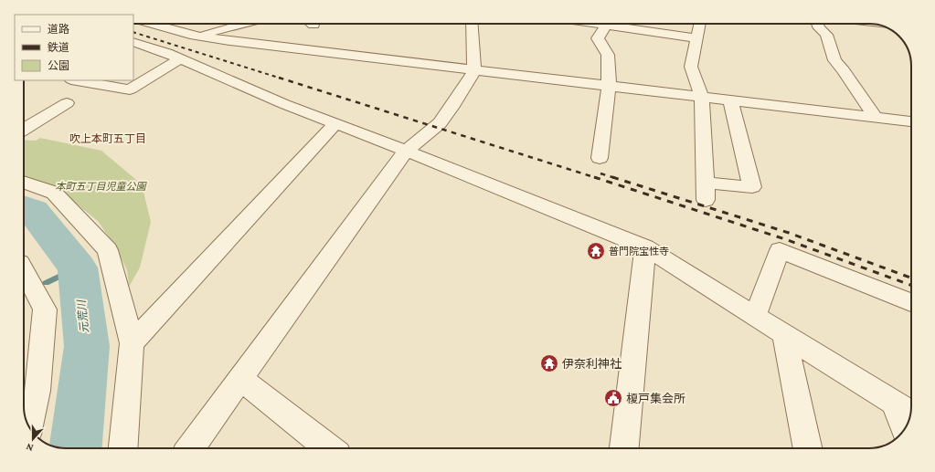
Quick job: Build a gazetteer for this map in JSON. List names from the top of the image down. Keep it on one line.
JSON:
{"districts":["吹上本町五丁目"],"water":["元荒川"],"parks":["本町五丁目児童公園"],"places":{"temple":["普門院宝性寺","伊奈利神社"],"public building":["榎戸集会所"]},"legend":["道路","鉄道","公園"],"north":"bottom"}
